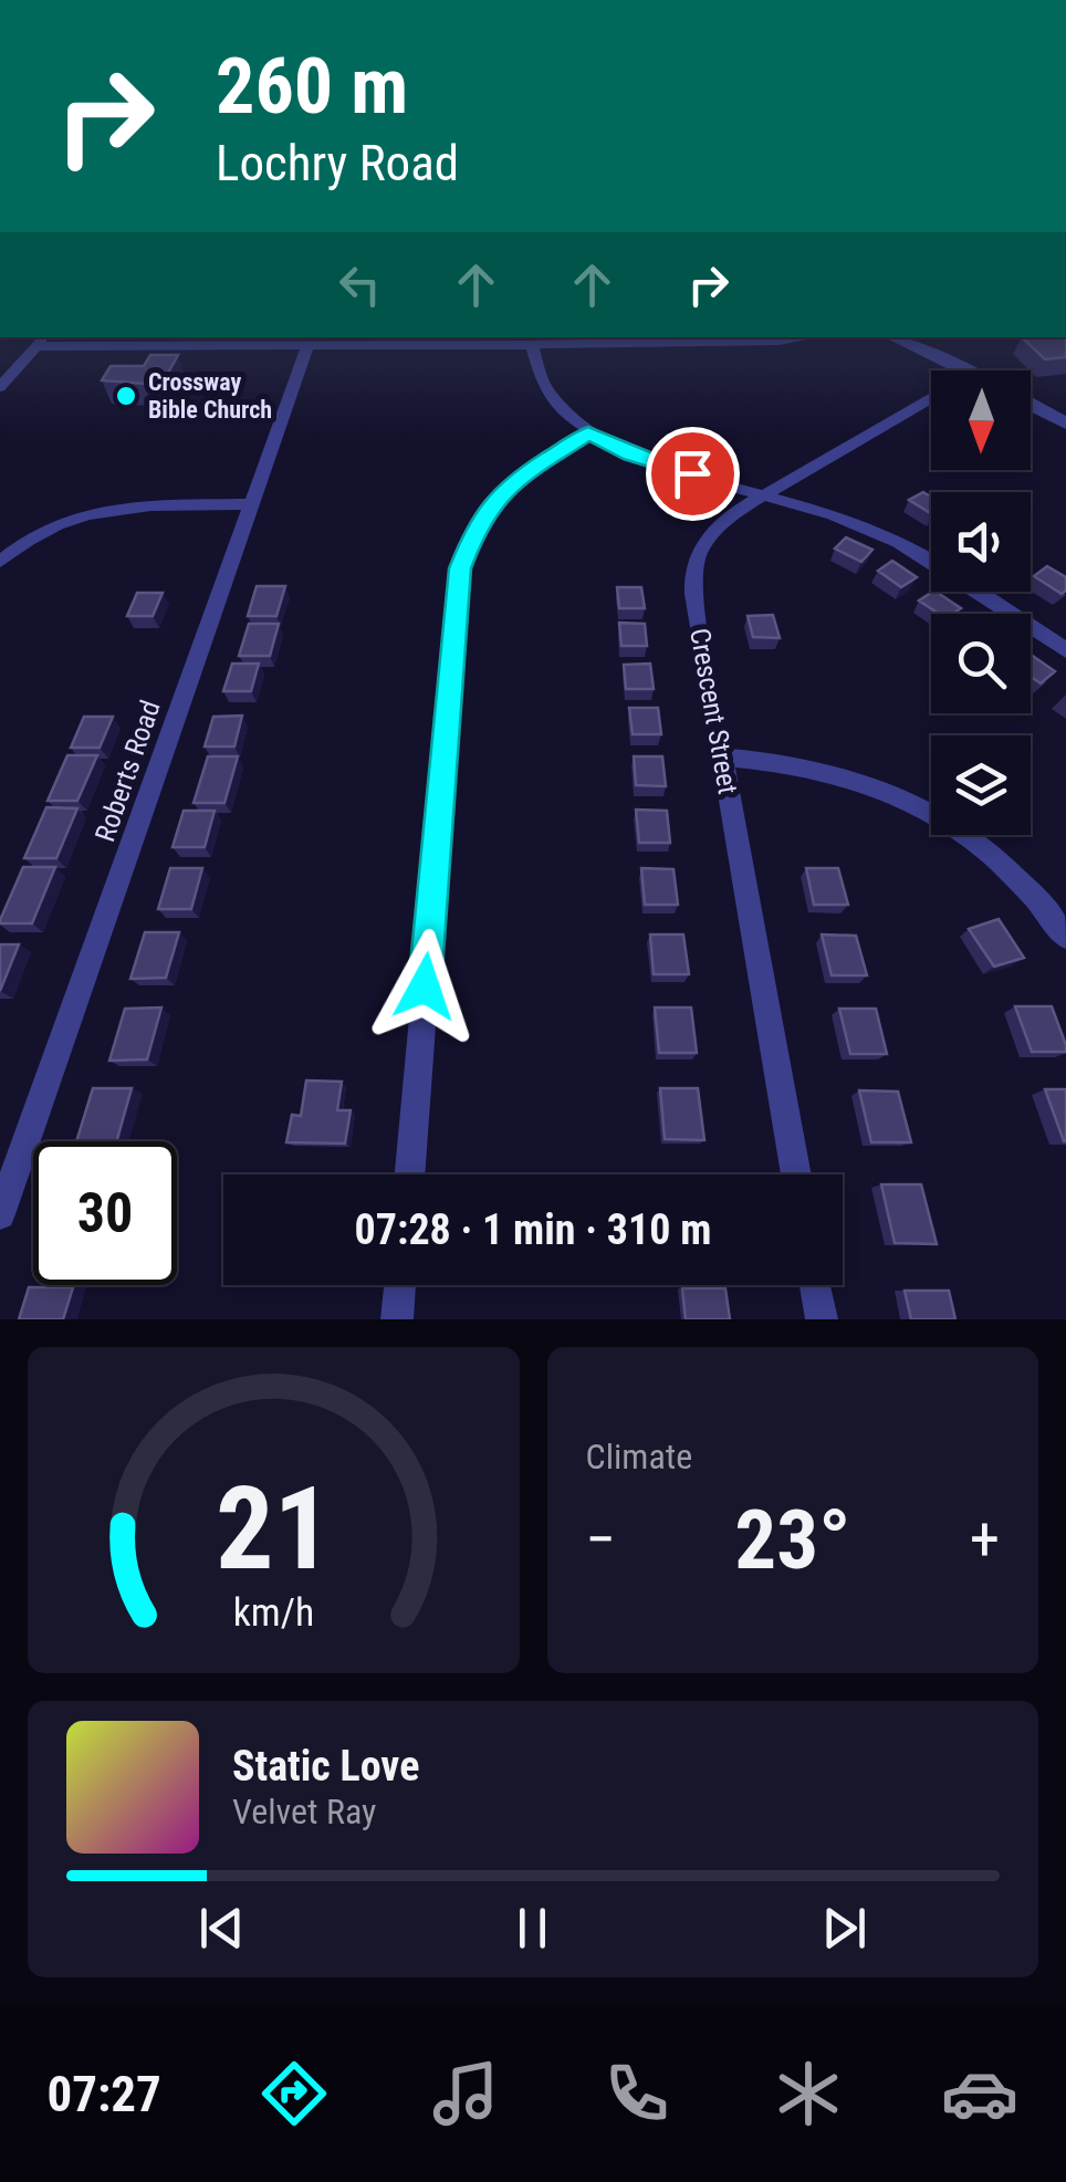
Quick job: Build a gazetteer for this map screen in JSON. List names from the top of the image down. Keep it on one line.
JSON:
{"streets":{"street":["Crescent Street","Roberts Road"]},"places":["Crossway Bible Church"],"north":"bottom","page":{"turn":["260 m","Lochry Road"],"limit":"30","trip":"07:28 · 1 min · 310 m","tile":"Climate","heat":["−","23°","+"],"song":["Static Love","Velvet Ray"],"tabs":"07:27","gauge":["21","km/h"]}}
